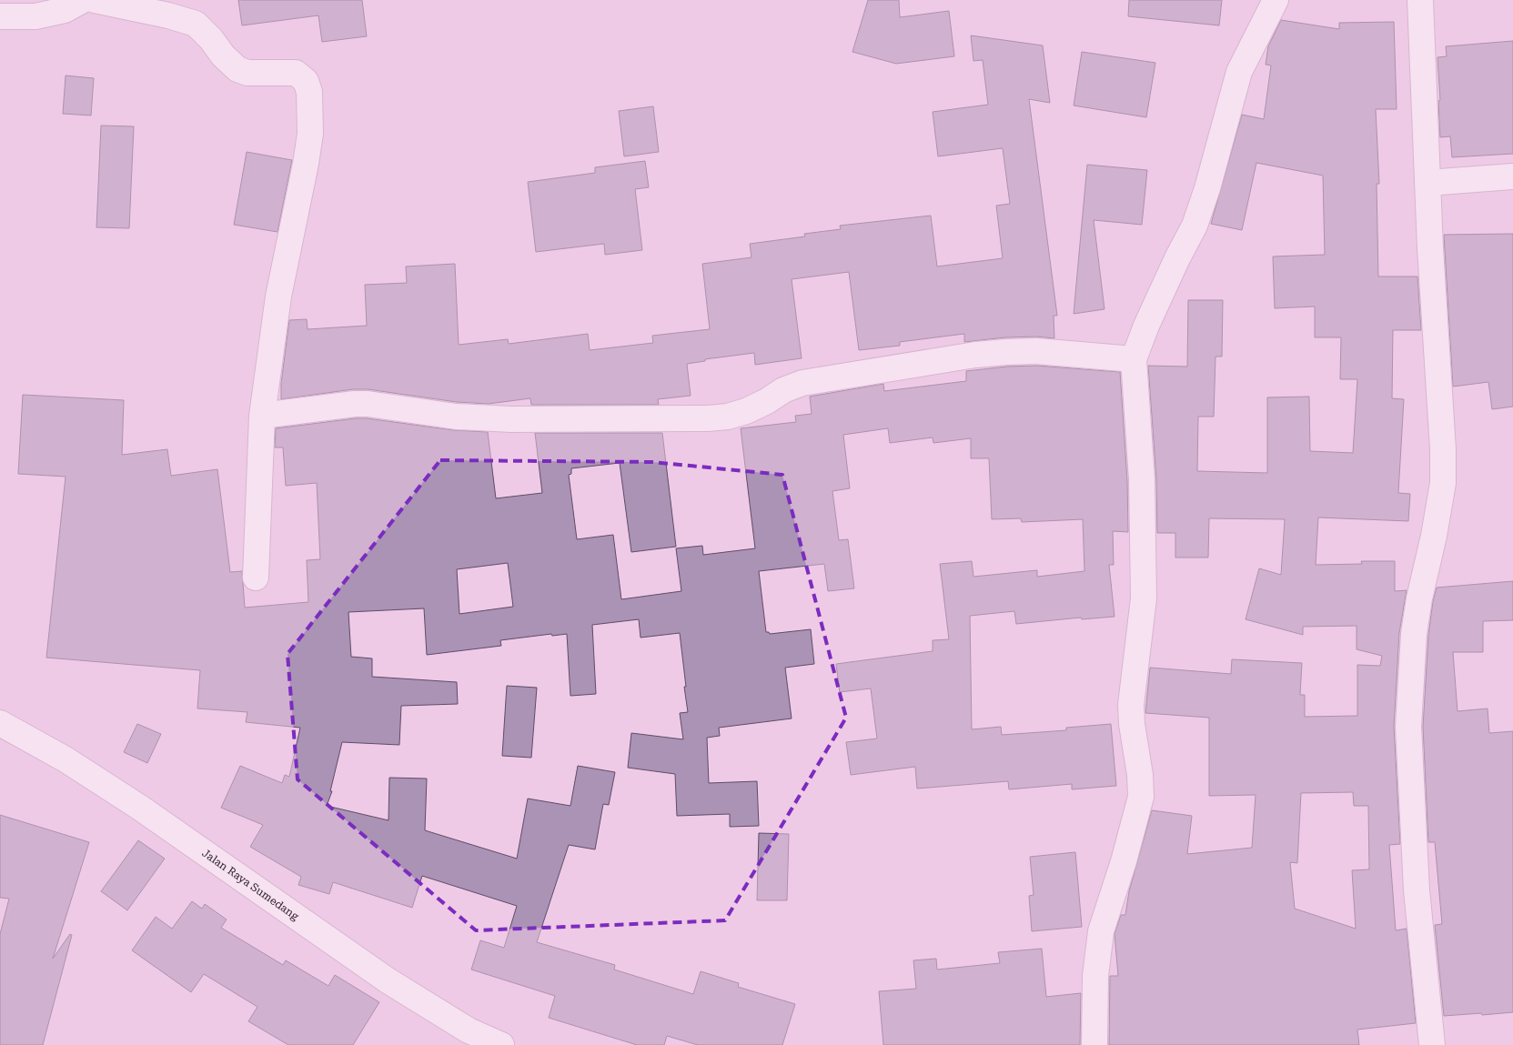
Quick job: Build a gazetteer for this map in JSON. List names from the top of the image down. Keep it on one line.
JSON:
{"streets":{"main road":["Jalan Raya Sumedang"]}}
